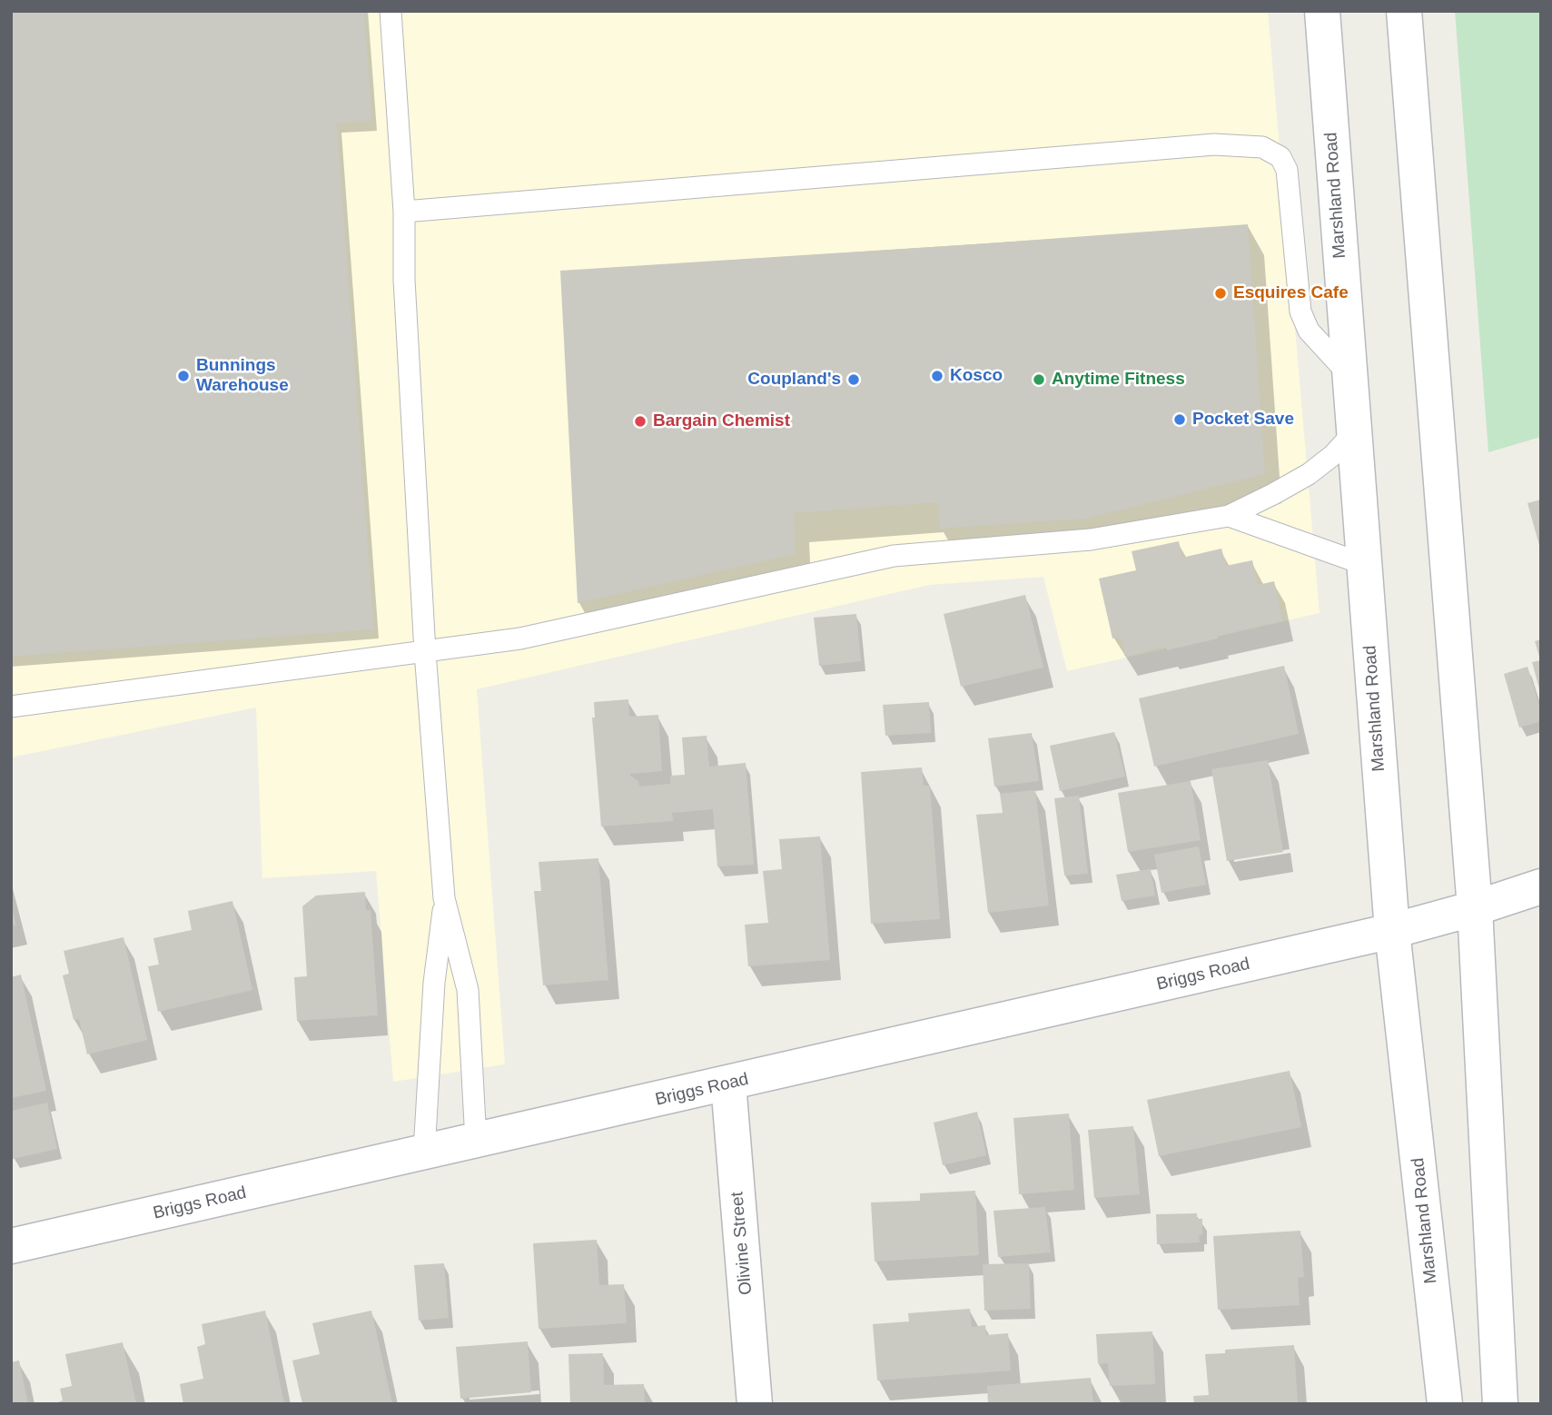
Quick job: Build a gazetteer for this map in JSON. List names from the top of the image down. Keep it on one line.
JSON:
{"streets":{"main road":["Marshland Road","Briggs Road","Olivine Street"]},"crossings":[["Marshland Road","Briggs Road"],["Briggs Road","Olivine Street"]],"places":["Esquires Cafe","Bunnings Warehouse","Kosco","Coupland's","Anytime Fitness","Pocket Save","Bargain Chemist"]}
